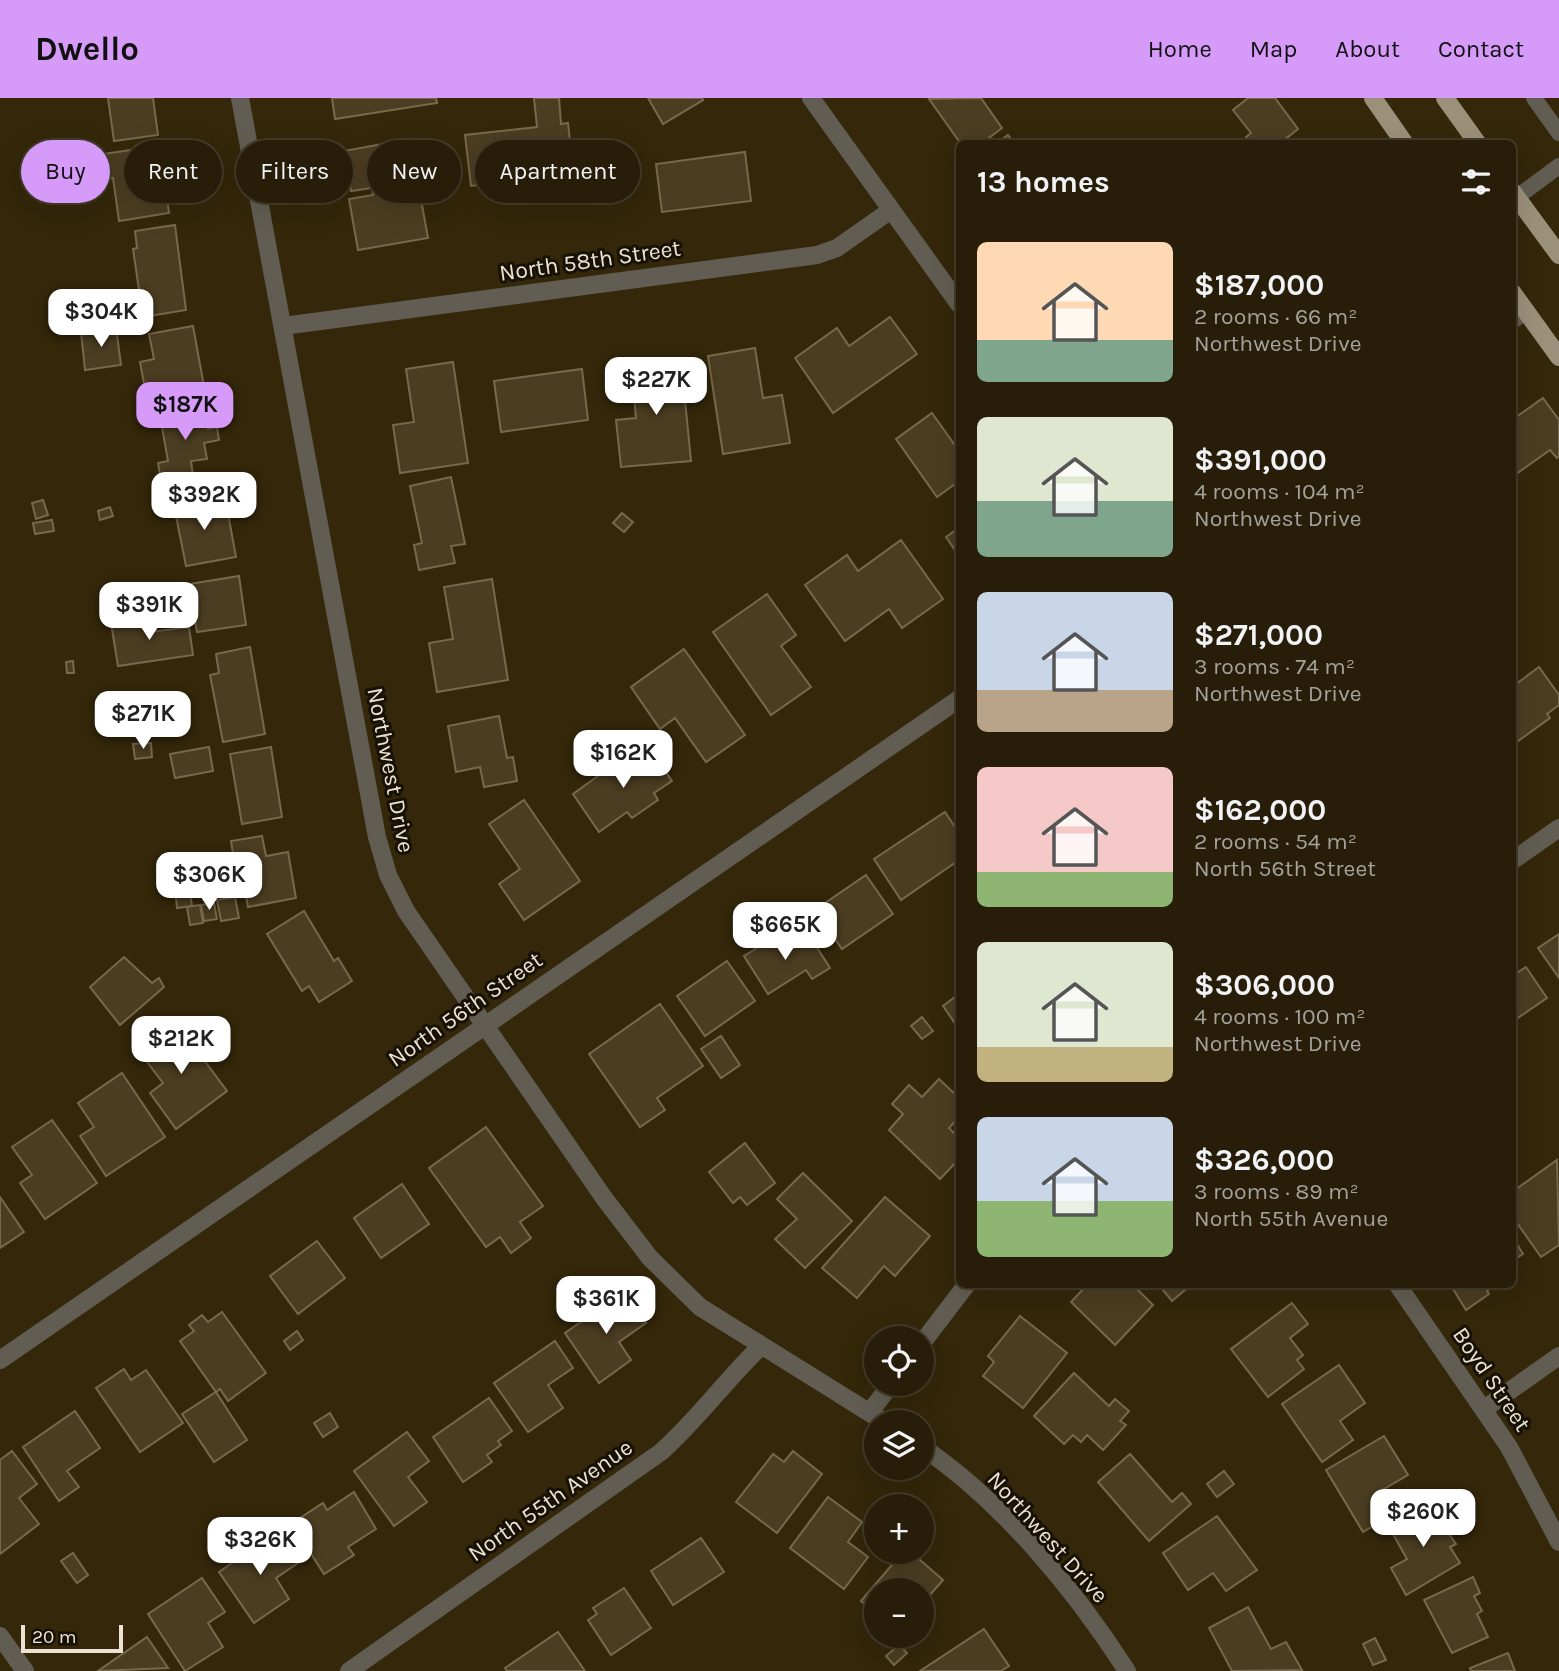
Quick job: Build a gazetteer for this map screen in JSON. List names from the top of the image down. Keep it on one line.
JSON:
{"streets":{"street":["North 58th Street","Northwest Drive","North 56th Street","Boyd Street","North 55th Avenue"]},"crossings":[["North 58th Street","Northwest Drive"],["Northwest Drive","North 56th Street"],["Northwest Drive","North 55th Avenue"]],"scale_bar":"20 m","page":{"header":"Dwello","nav":["Home","Map","About","Contact"],"chip":["Buy","Rent","Filters","New","Apartment"],"heading":"13 homes","list":[{"name":"$187,000","note":"2 rooms · 66 m² · Northwest Drive"},{"name":"$391,000","note":"4 rooms · 104 m² · Northwest Drive"},{"name":"$271,000","note":"3 rooms · 74 m² · Northwest Drive"},{"name":"$162,000","note":"2 rooms · 54 m² · North 56th Street"},{"name":"$306,000","note":"4 rooms · 100 m² · Northwest Drive"},{"name":"$326,000","note":"3 rooms · 89 m² · North 55th Avenue"}],"price":["$304K","$227K","$187K","$392K","$391K","$271K","$162K","$306K","$665K","$212K","$361K","$260K","$326K"],"map_buttons":["+","−"],"scale":"20 m"}}
